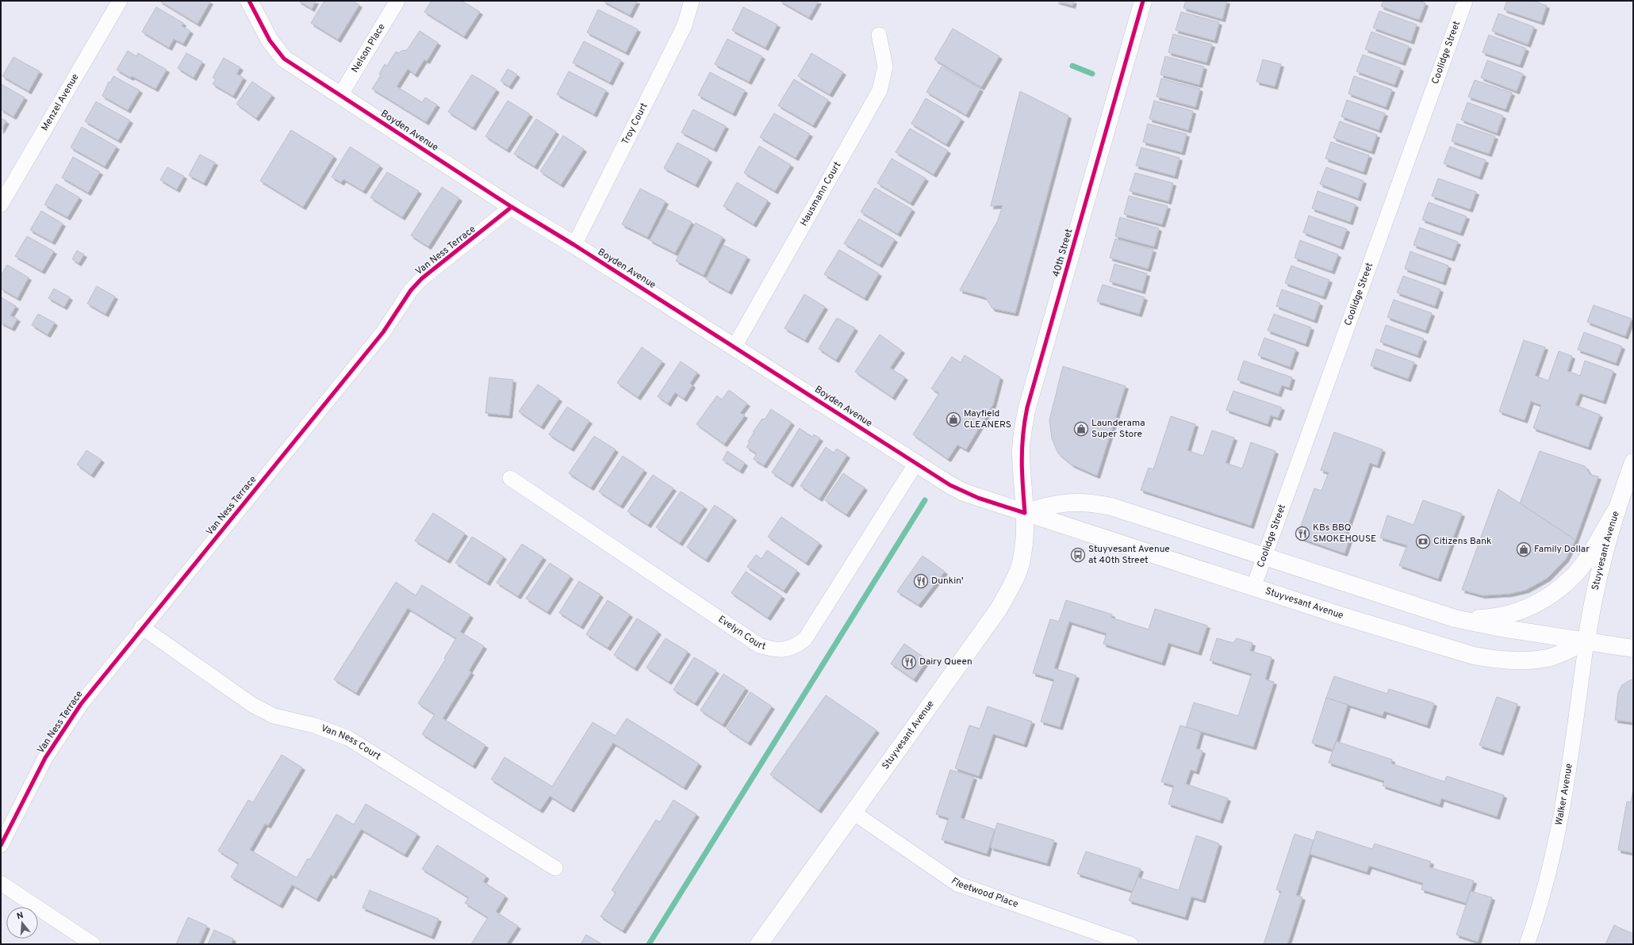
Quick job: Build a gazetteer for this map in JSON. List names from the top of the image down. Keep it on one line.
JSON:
{"streets":{"main road":["Boyden Avenue","40th Street","Stuyvesant Avenue"],"street":["Nelson Place","Coolidge Street","Menzel Avenue","Troy Court","Hausmann Court","Van Ness Terrace","Evelyn Court","Van Ness Court","Walker Avenue","Fleetwood Place"]},"crossings":[["Nelson Place","Boyden Avenue"],["Coolidge Street","Stuyvesant Avenue"],["Troy Court","Boyden Avenue"],["Boyden Avenue","Hausmann Court"],["Boyden Avenue","Van Ness Terrace"],["Boyden Avenue","40th Street"],["Boyden Avenue","Stuyvesant Avenue"],["Boyden Avenue","Evelyn Court"],["Van Ness Terrace","Van Ness Court"],["40th Street","Stuyvesant Avenue"],["Stuyvesant Avenue","Walker Avenue"],["Stuyvesant Avenue","Fleetwood Place"]],"places":{"shop":["Mayfield CLEANERS","Launderama Super Store","Family Dollar"],"restaurant":["KBs BBQ SMOKEHOUSE","Dunkin'","Dairy Queen"],"bank":["Citizens Bank"],"bus stop":["Stuyvesant Avenue at 40th Street"]},"north":"top"}
